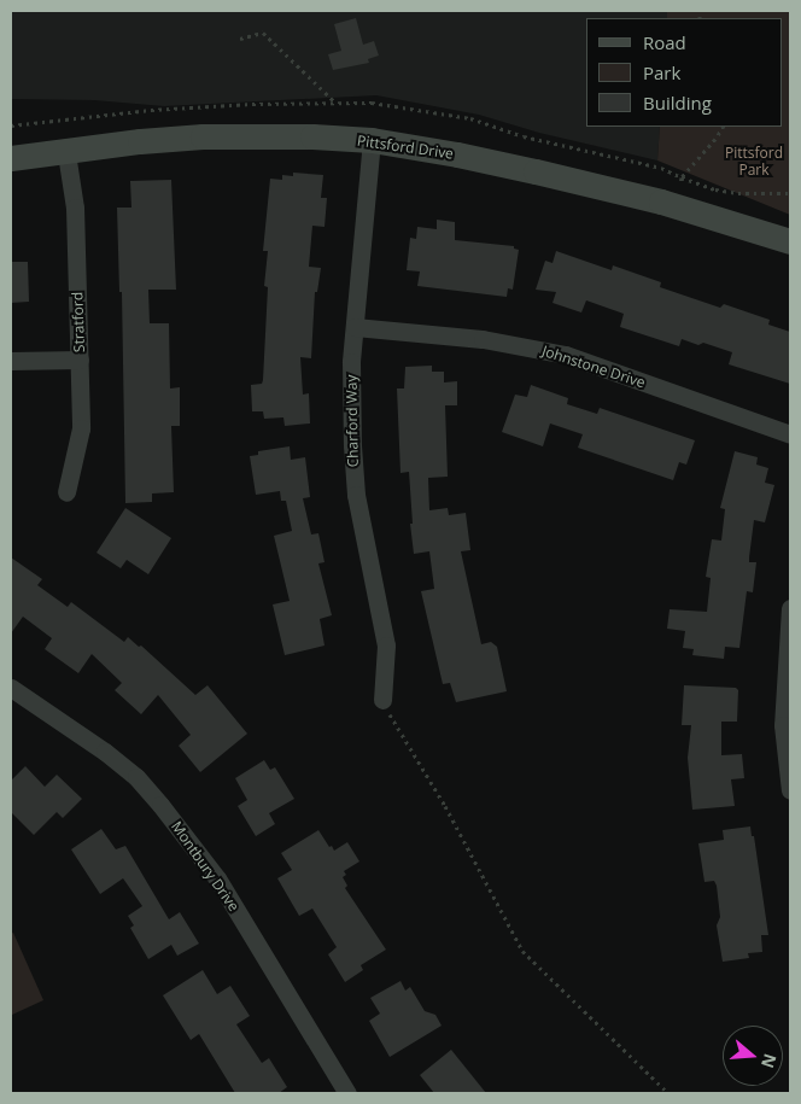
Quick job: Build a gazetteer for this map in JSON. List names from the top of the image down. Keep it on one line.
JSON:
{"streets":{"street":["Pittsford Drive","Stratford","Johnstone Drive","Charford Way","Montbury Drive"]},"crossings":[["Pittsford Drive","Stratford"],["Pittsford Drive","Charford Way"],["Johnstone Drive","Charford Way"]],"parks":["Pittsford Park"],"legend":["Road","Park","Building"],"north":"right"}
